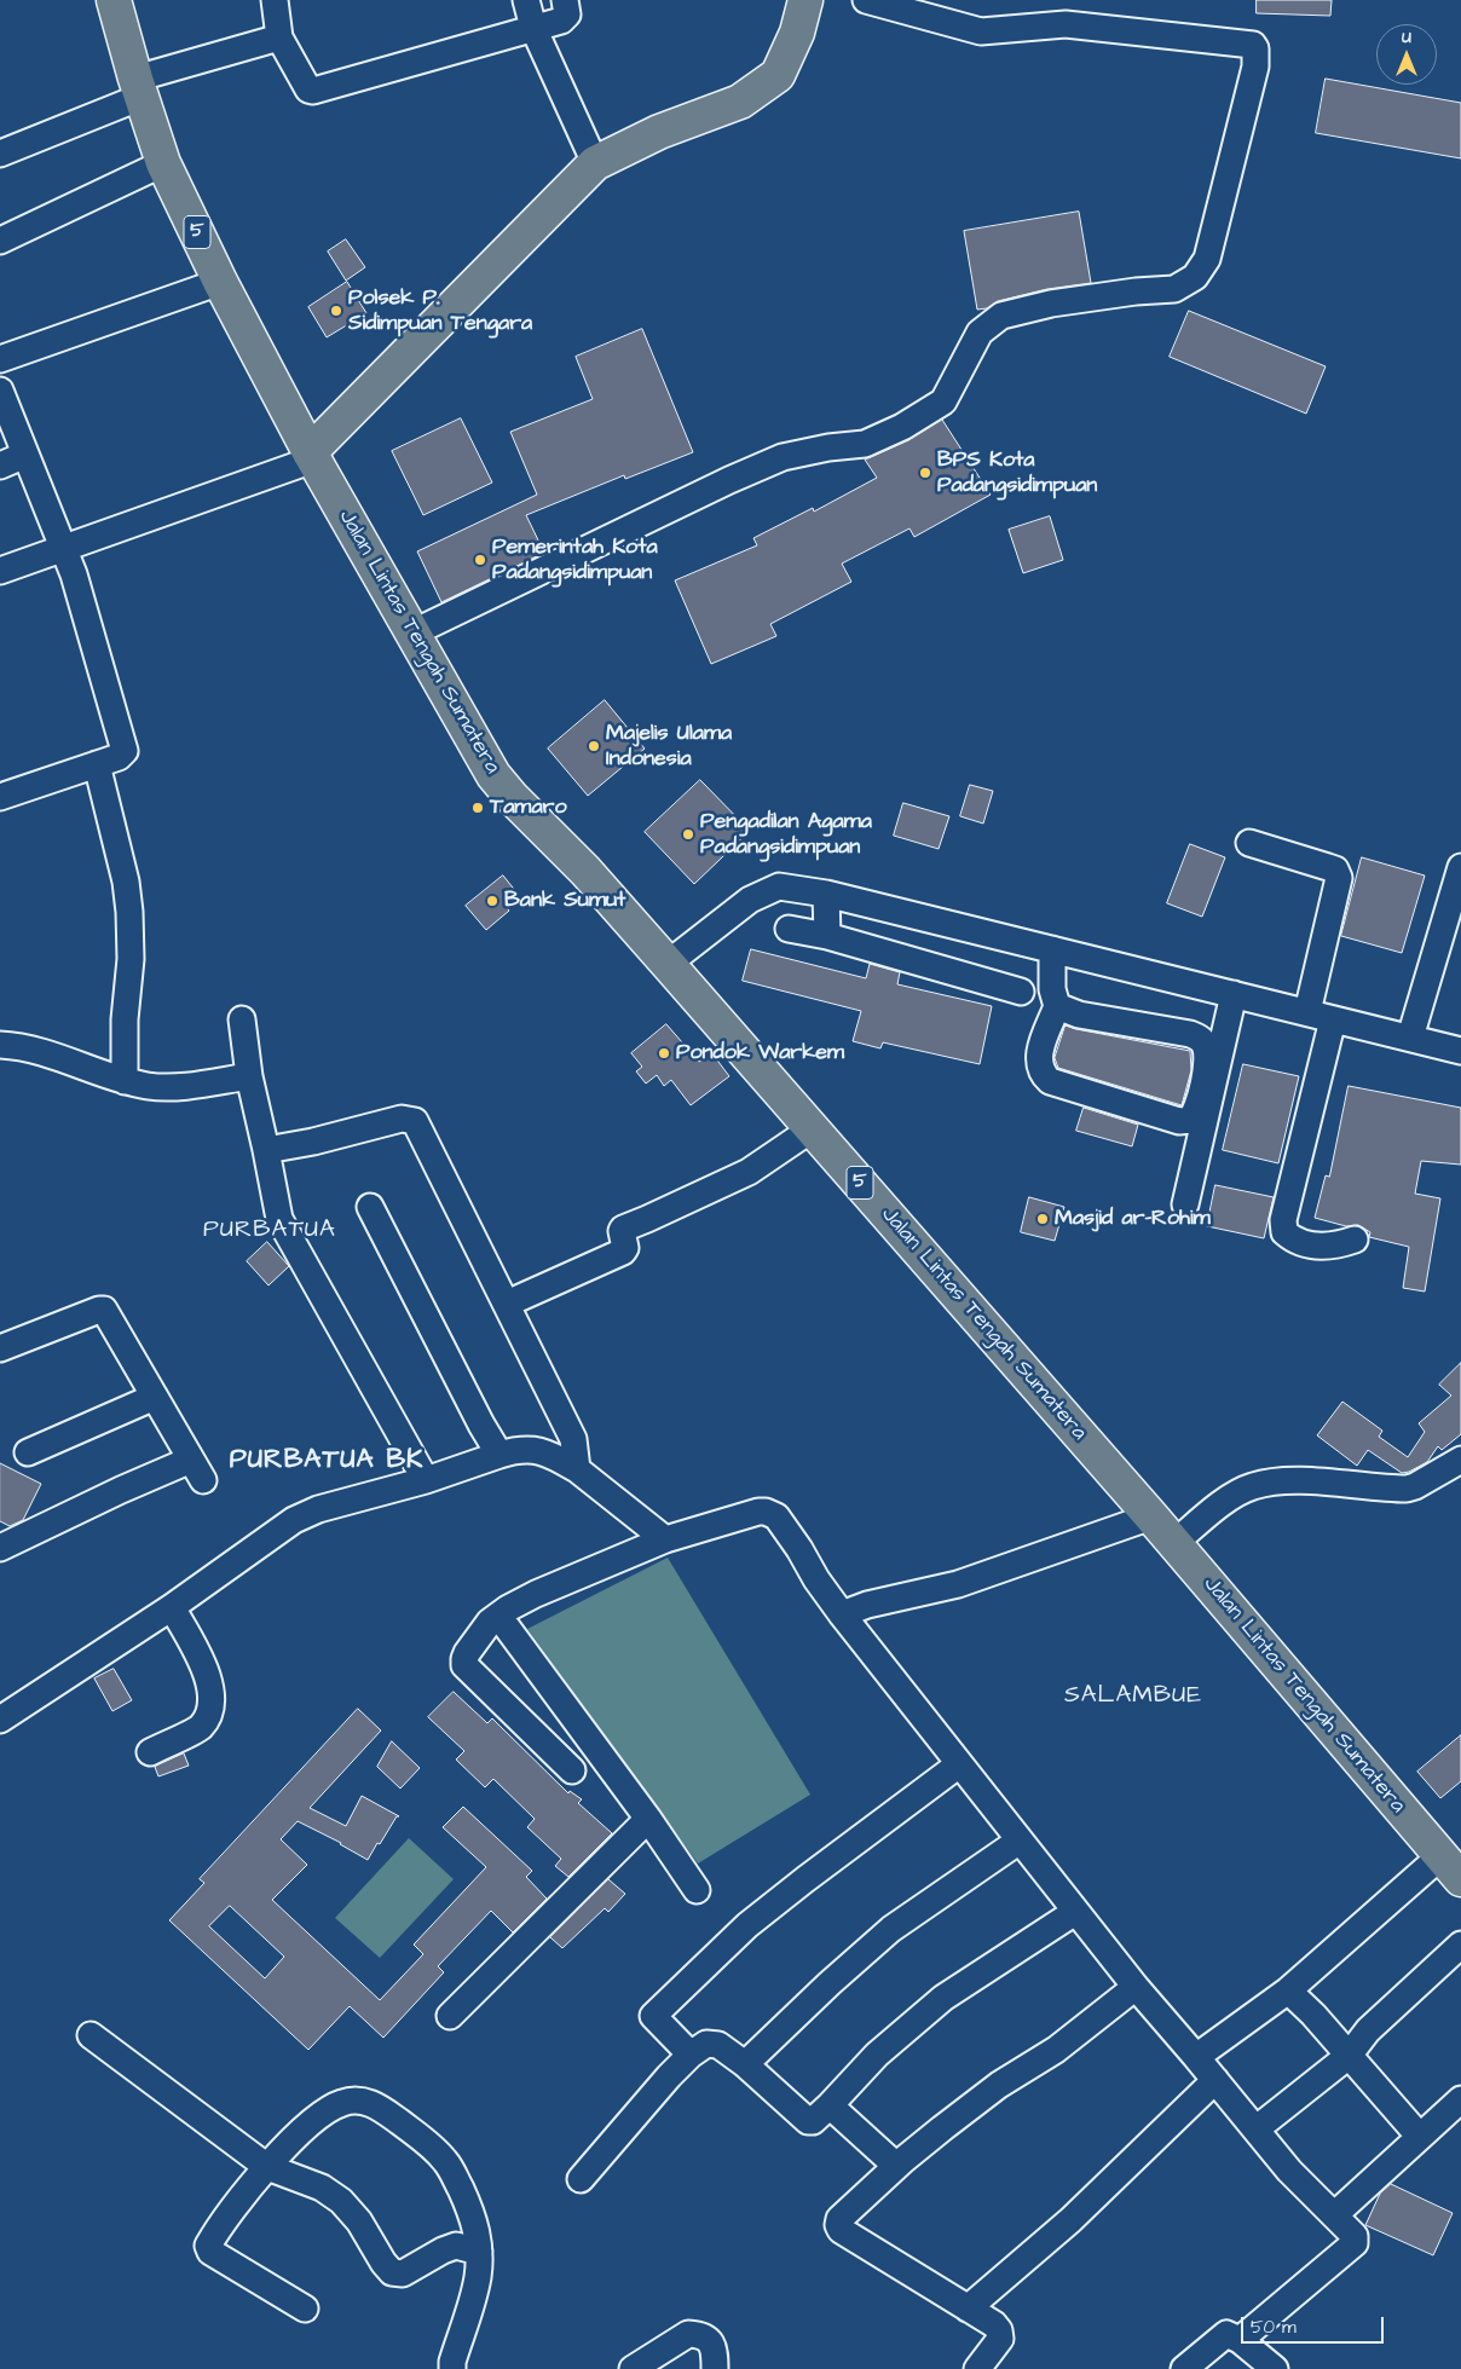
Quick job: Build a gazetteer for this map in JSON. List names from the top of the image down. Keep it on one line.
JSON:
{"streets":{"main road":["5","Jalan Lintas Tengah Sumatera"]},"districts":["PURBATUA","PURBATUA BK","SALAMBUE"],"places":["Polsek P. Sidimpuan Tengara","BPS Kota Padangsidimpuan","Pemerintah Kota Padangsidimpuan","Majelis Ulama Indonesia","Tamaro","Pengadilan Agama Padangsidimpuan","Bank Sumut","Pondok Warkem","Masjid ar-Rohim"],"scale_bar":"50 m","north":"top"}
